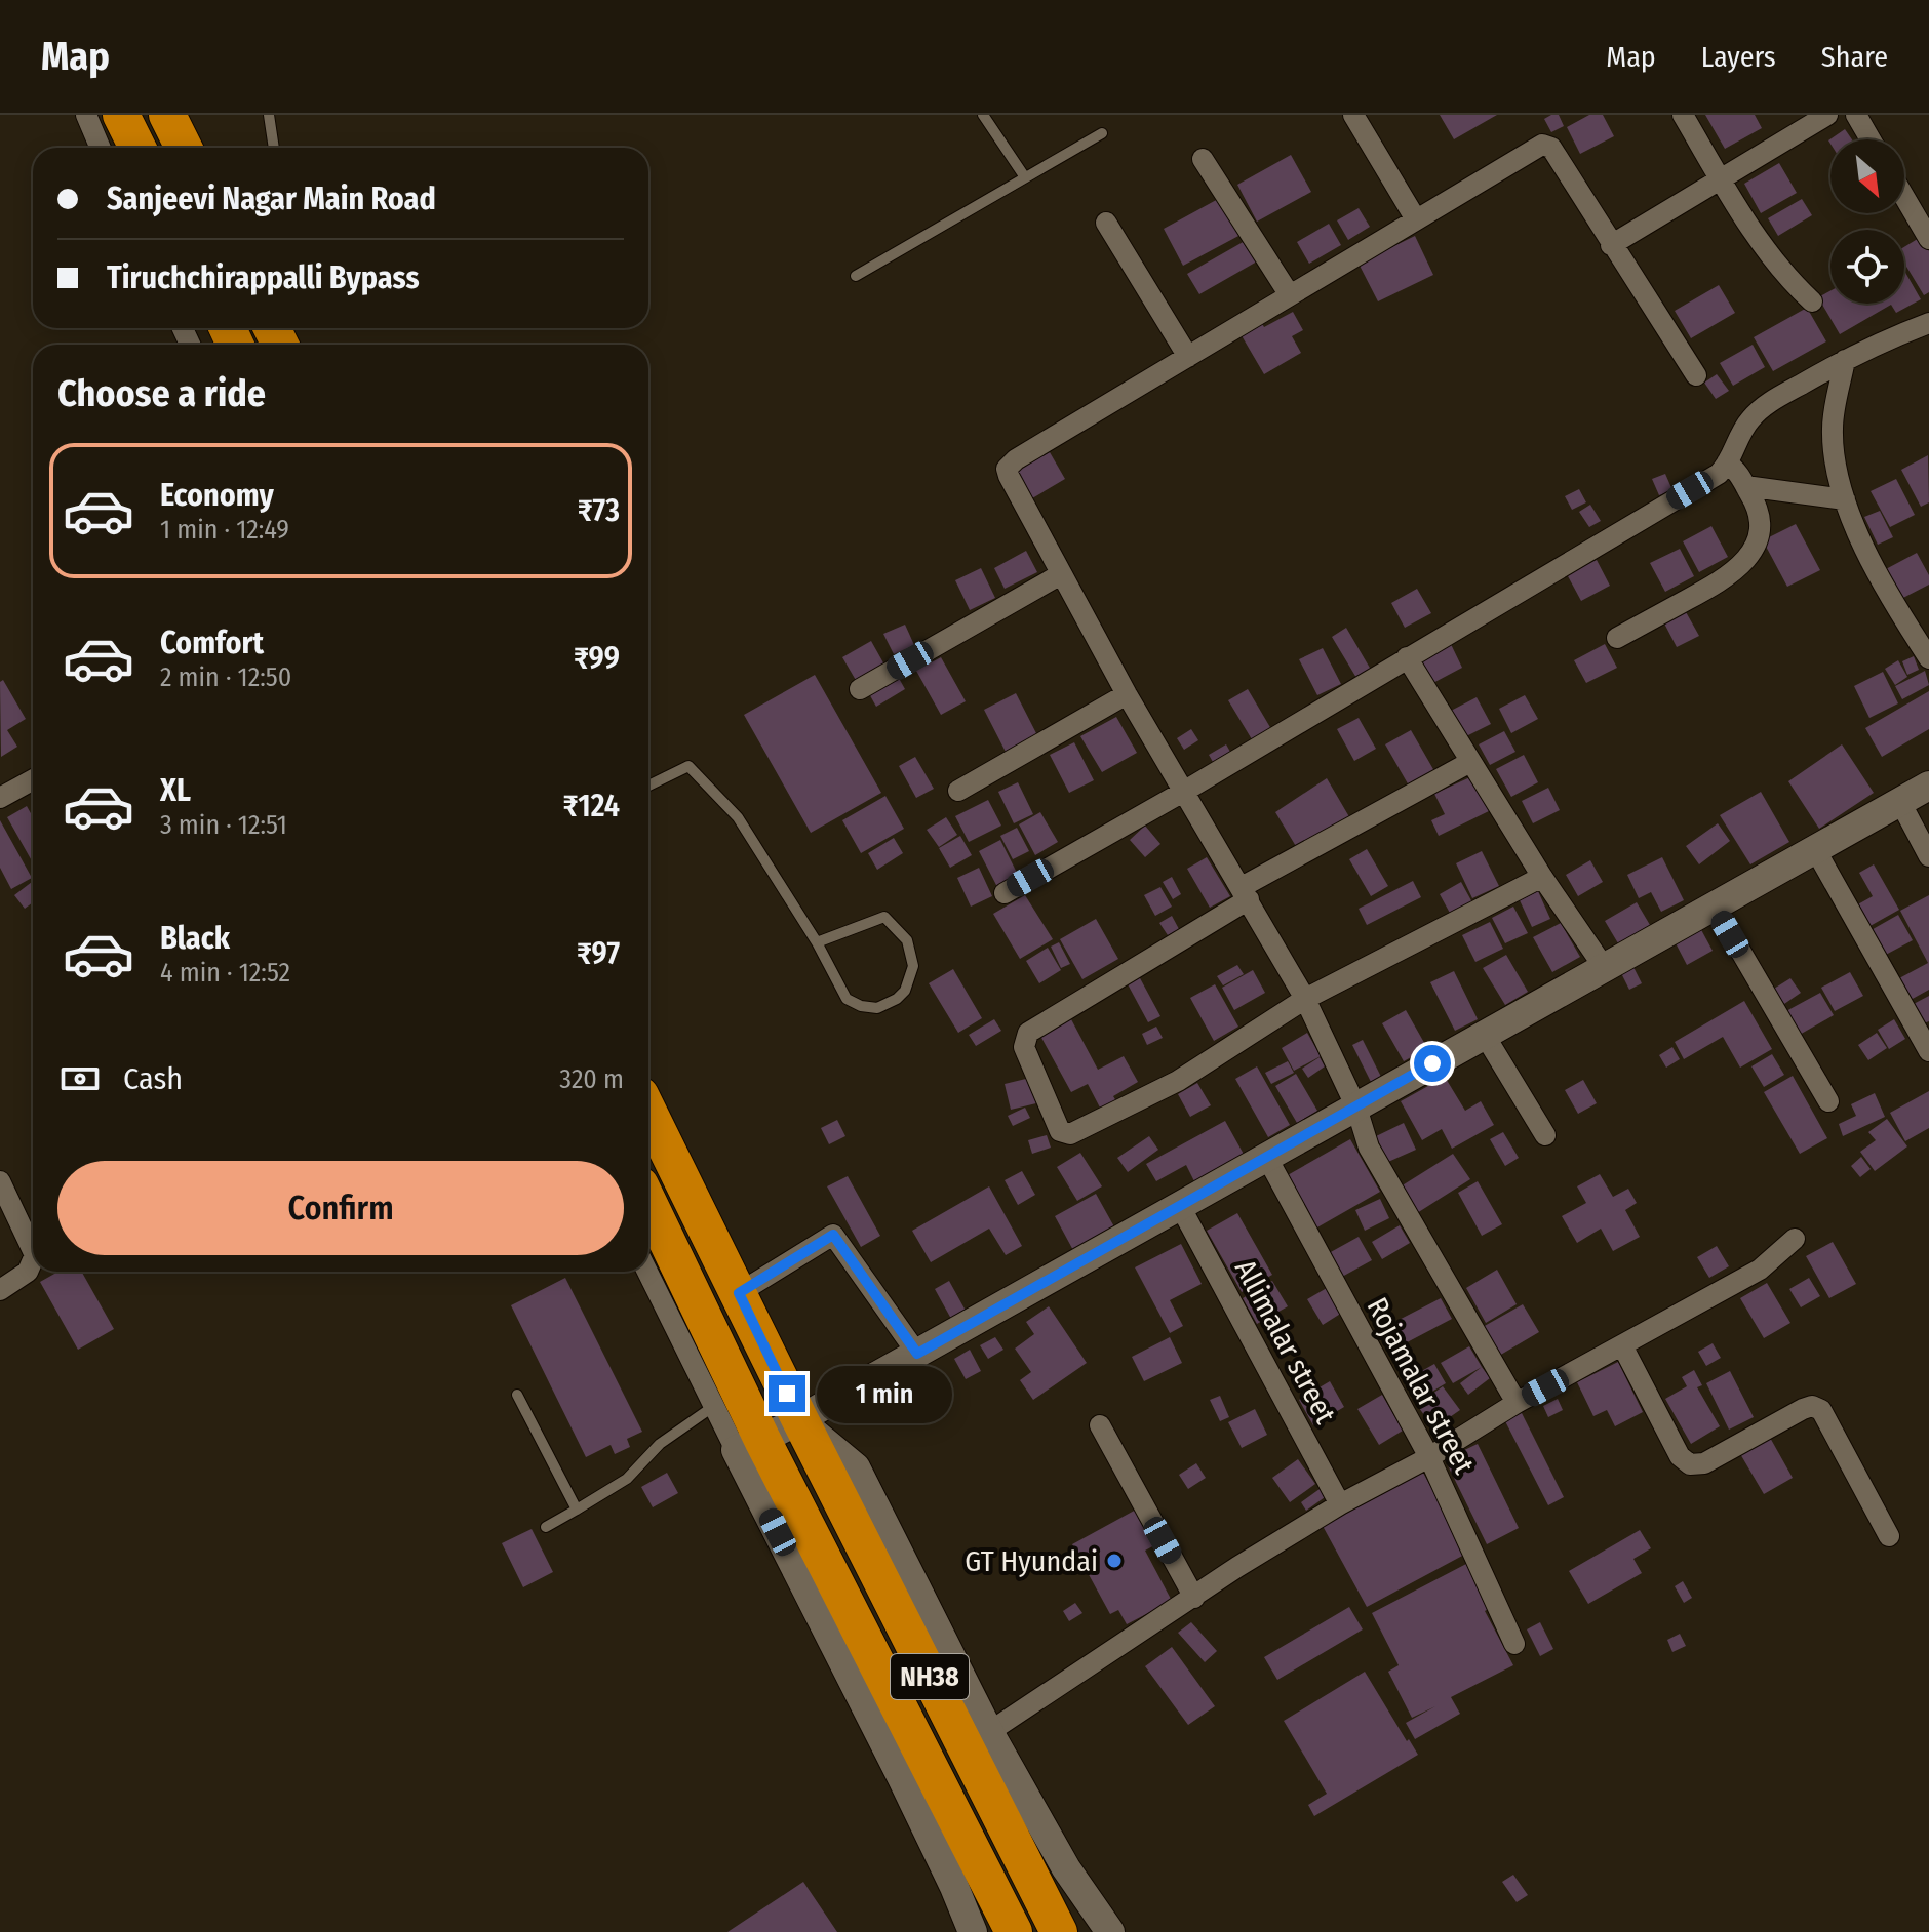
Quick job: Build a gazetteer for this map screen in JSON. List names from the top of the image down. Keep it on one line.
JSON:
{"streets":{"highway":["NH38"],"street":["Allimalar street","Rojamalar street"]},"places":["GT Hyundai"],"north":"bottom right","page":{"header":"Map","nav":["Map","Layers","Share"],"banner":["Sanjeevi Nagar Main Road","Tiruchchirappalli Bypass"],"heading":"Choose a ride","list":[{"name":"Economy","note":"1 min · 12:49","value":"₹73"},{"name":"Comfort","note":"2 min · 12:50","value":"₹99"},{"name":"XL","note":"3 min · 12:51","value":"₹124"},{"name":"Black","note":"4 min · 12:52","value":"₹97"}],"pay":["Cash","320 m"],"buttons":"Confirm","bubble":"1 min"}}
